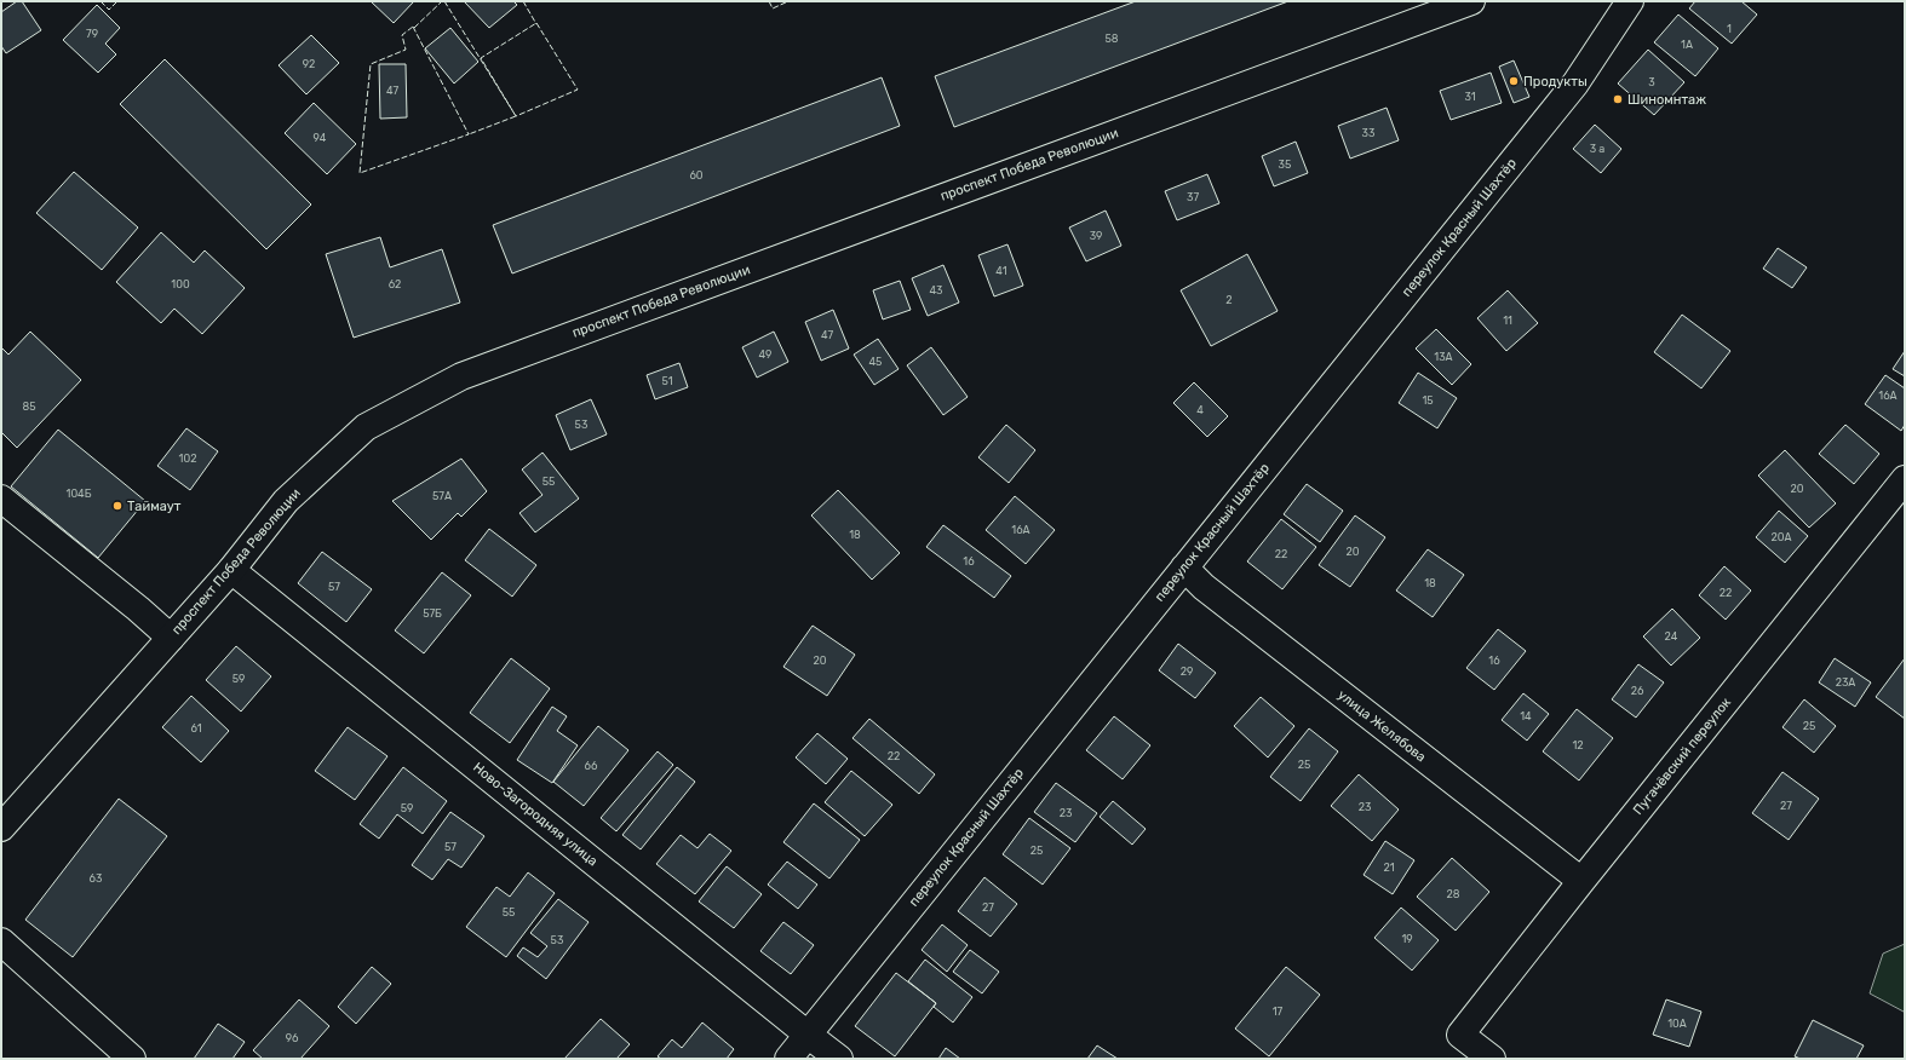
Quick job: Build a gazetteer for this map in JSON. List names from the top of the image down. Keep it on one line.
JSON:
{"streets":{"street":["проспект Победа Революции","переулок Красный Шахтёр","улица Желябова","Пугачёвский переулок","Ново-Загородняя улица"]},"crossings":[["проспект Победа Революции","Ново-Загородняя улица"],["переулок Красный Шахтёр","улица Желябова"],["переулок Красный Шахтёр","Ново-Загородняя улица"],["улица Желябова","Пугачёвский переулок"]],"places":["Продукты","Шиномнтаж","Таймаут"],"house_numbers":["1","79","58","1А","92","3","47","31","33","94","3 а","35","60","37","39","41","100","62","43","2","11","47","49","13А","45","51","16А","15","85","4","53","102","55","20","104Б","57А","16А","18","20А","20","22","16","18","57","22","57Б","24","20","16","29","59","23А","26","14","25","61","12","22","25","66","27","23","59","23","57","25","21","63","28","27","55","19","53","17","10А","96"]}
